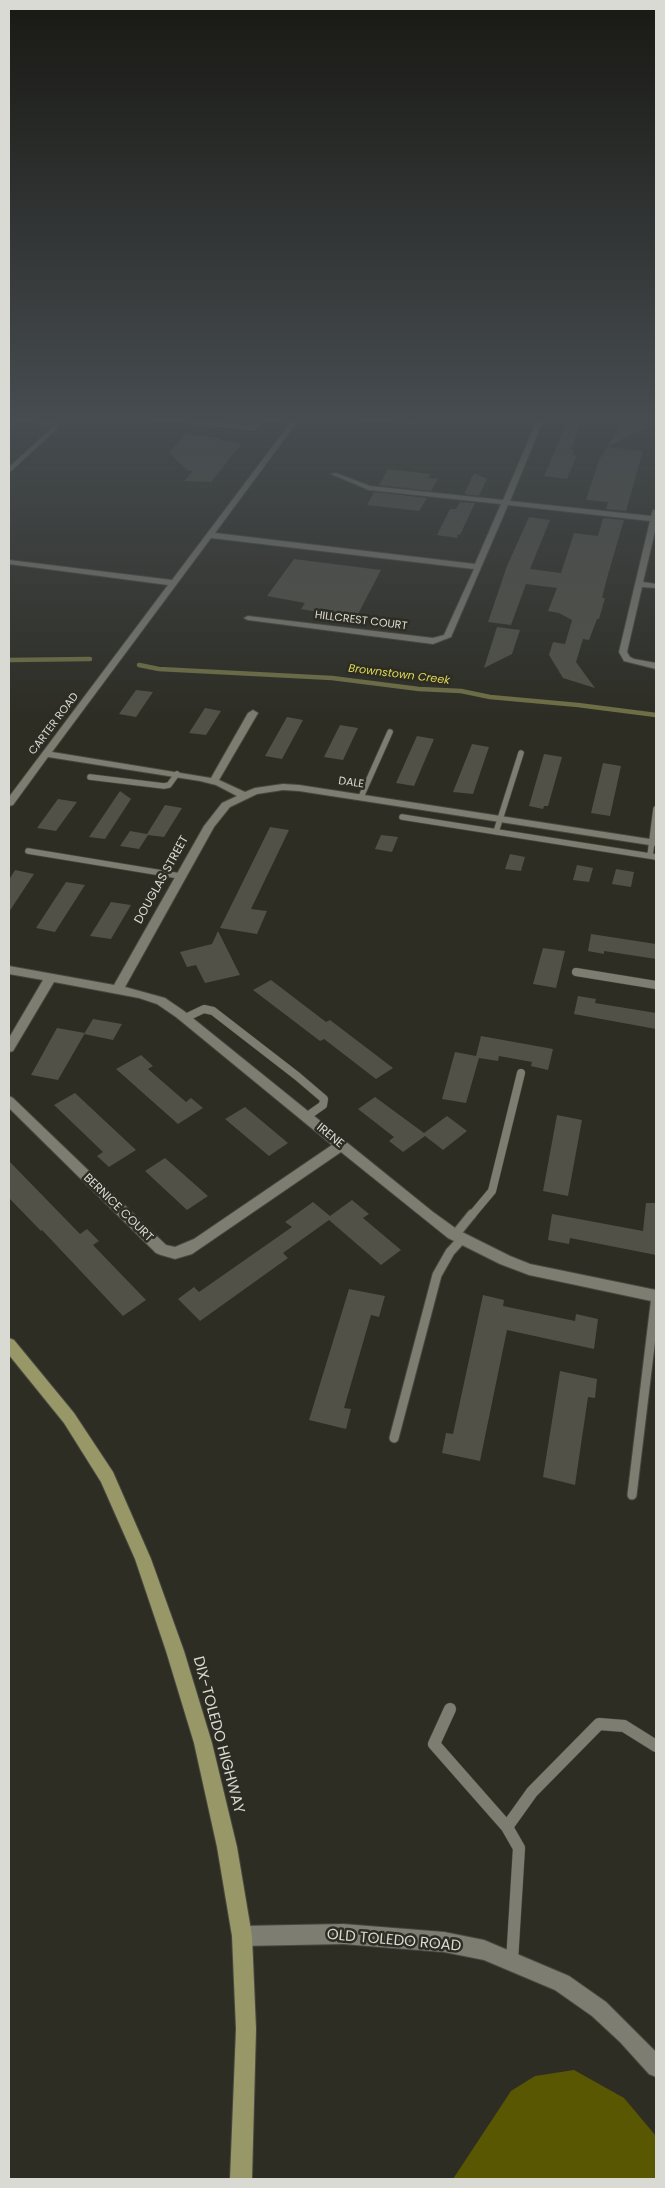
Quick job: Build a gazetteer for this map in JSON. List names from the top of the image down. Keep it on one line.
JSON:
{"streets":{"main road":["DIX-TOLEDO HIGHWAY"],"street":["HILLCREST COURT","CARTER ROAD","DALE","DOUGLAS STREET","IRENE","BERNICE COURT","OLD TOLEDO ROAD"]},"crossings":[["DALE","DOUGLAS STREET"],["DOUGLAS STREET","IRENE"],["IRENE","BERNICE COURT"],["DIX-TOLEDO HIGHWAY","OLD TOLEDO ROAD"]],"water":["Brownstown Creek"]}
